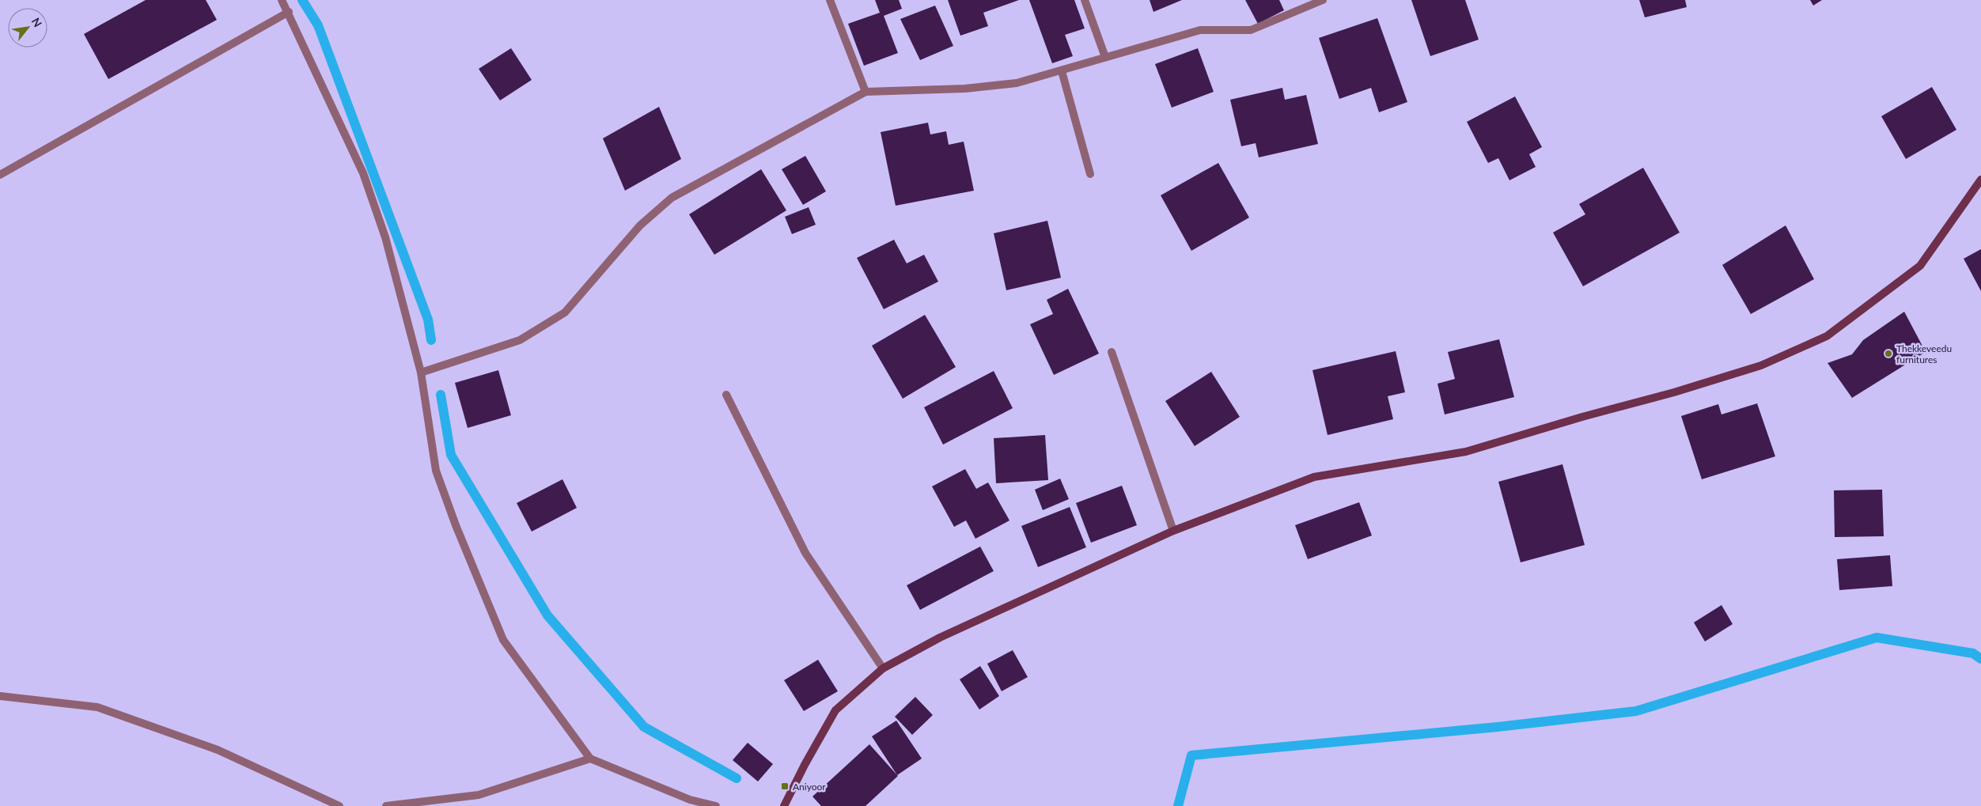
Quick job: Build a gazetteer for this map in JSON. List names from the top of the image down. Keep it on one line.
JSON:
{"places":{"other":["Thekkeveedu furnitures"],"transit":["Aniyoor"]},"north":"top right"}
